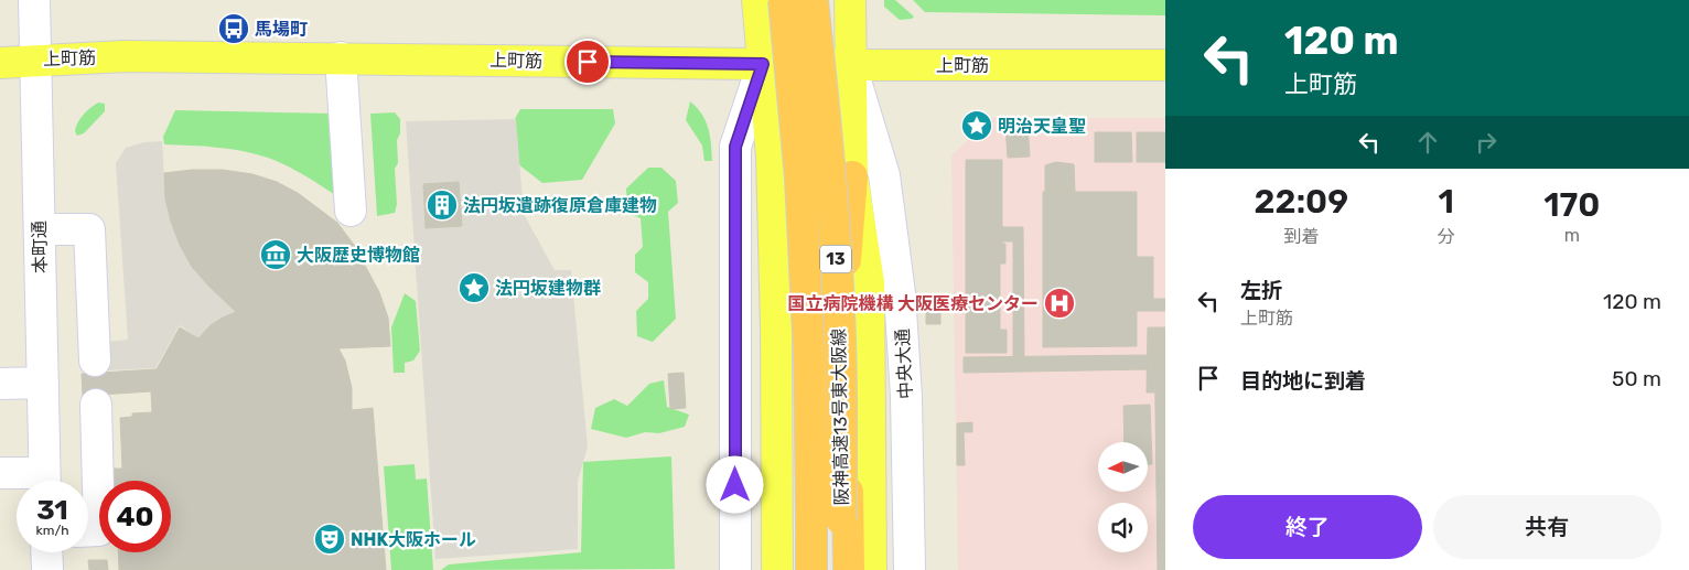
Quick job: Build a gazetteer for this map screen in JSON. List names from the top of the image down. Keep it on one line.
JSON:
{"streets":{"highway":["13","阪神高速13号東大阪線"],"main road":["上町筋","中央大通"],"street":["本町通"]},"crossings":[["上町筋","本町通"],["上町筋","中央大通"]],"places":{"bus stop":["馬場町"],"place":["明治天皇聖","法円坂建物群"],"building":["法円坂遺跡復原倉庫建物"],"museum":["大阪歴史博物館"],"hospital":["国立病院機構 大阪医療センター"],"theatre":["NHK大阪ホール"]},"north":"left","page":{"turn":["120 m","上町筋"],"eta":["22:09","到着","1","分","170","m"],"list":[{"name":"左折","note":"上町筋","value":"120 m"},{"name":"目的地に到着","value":"50 m"}],"speed":"31 km/h","limit":"40","buttons":["終了","共有"]}}
